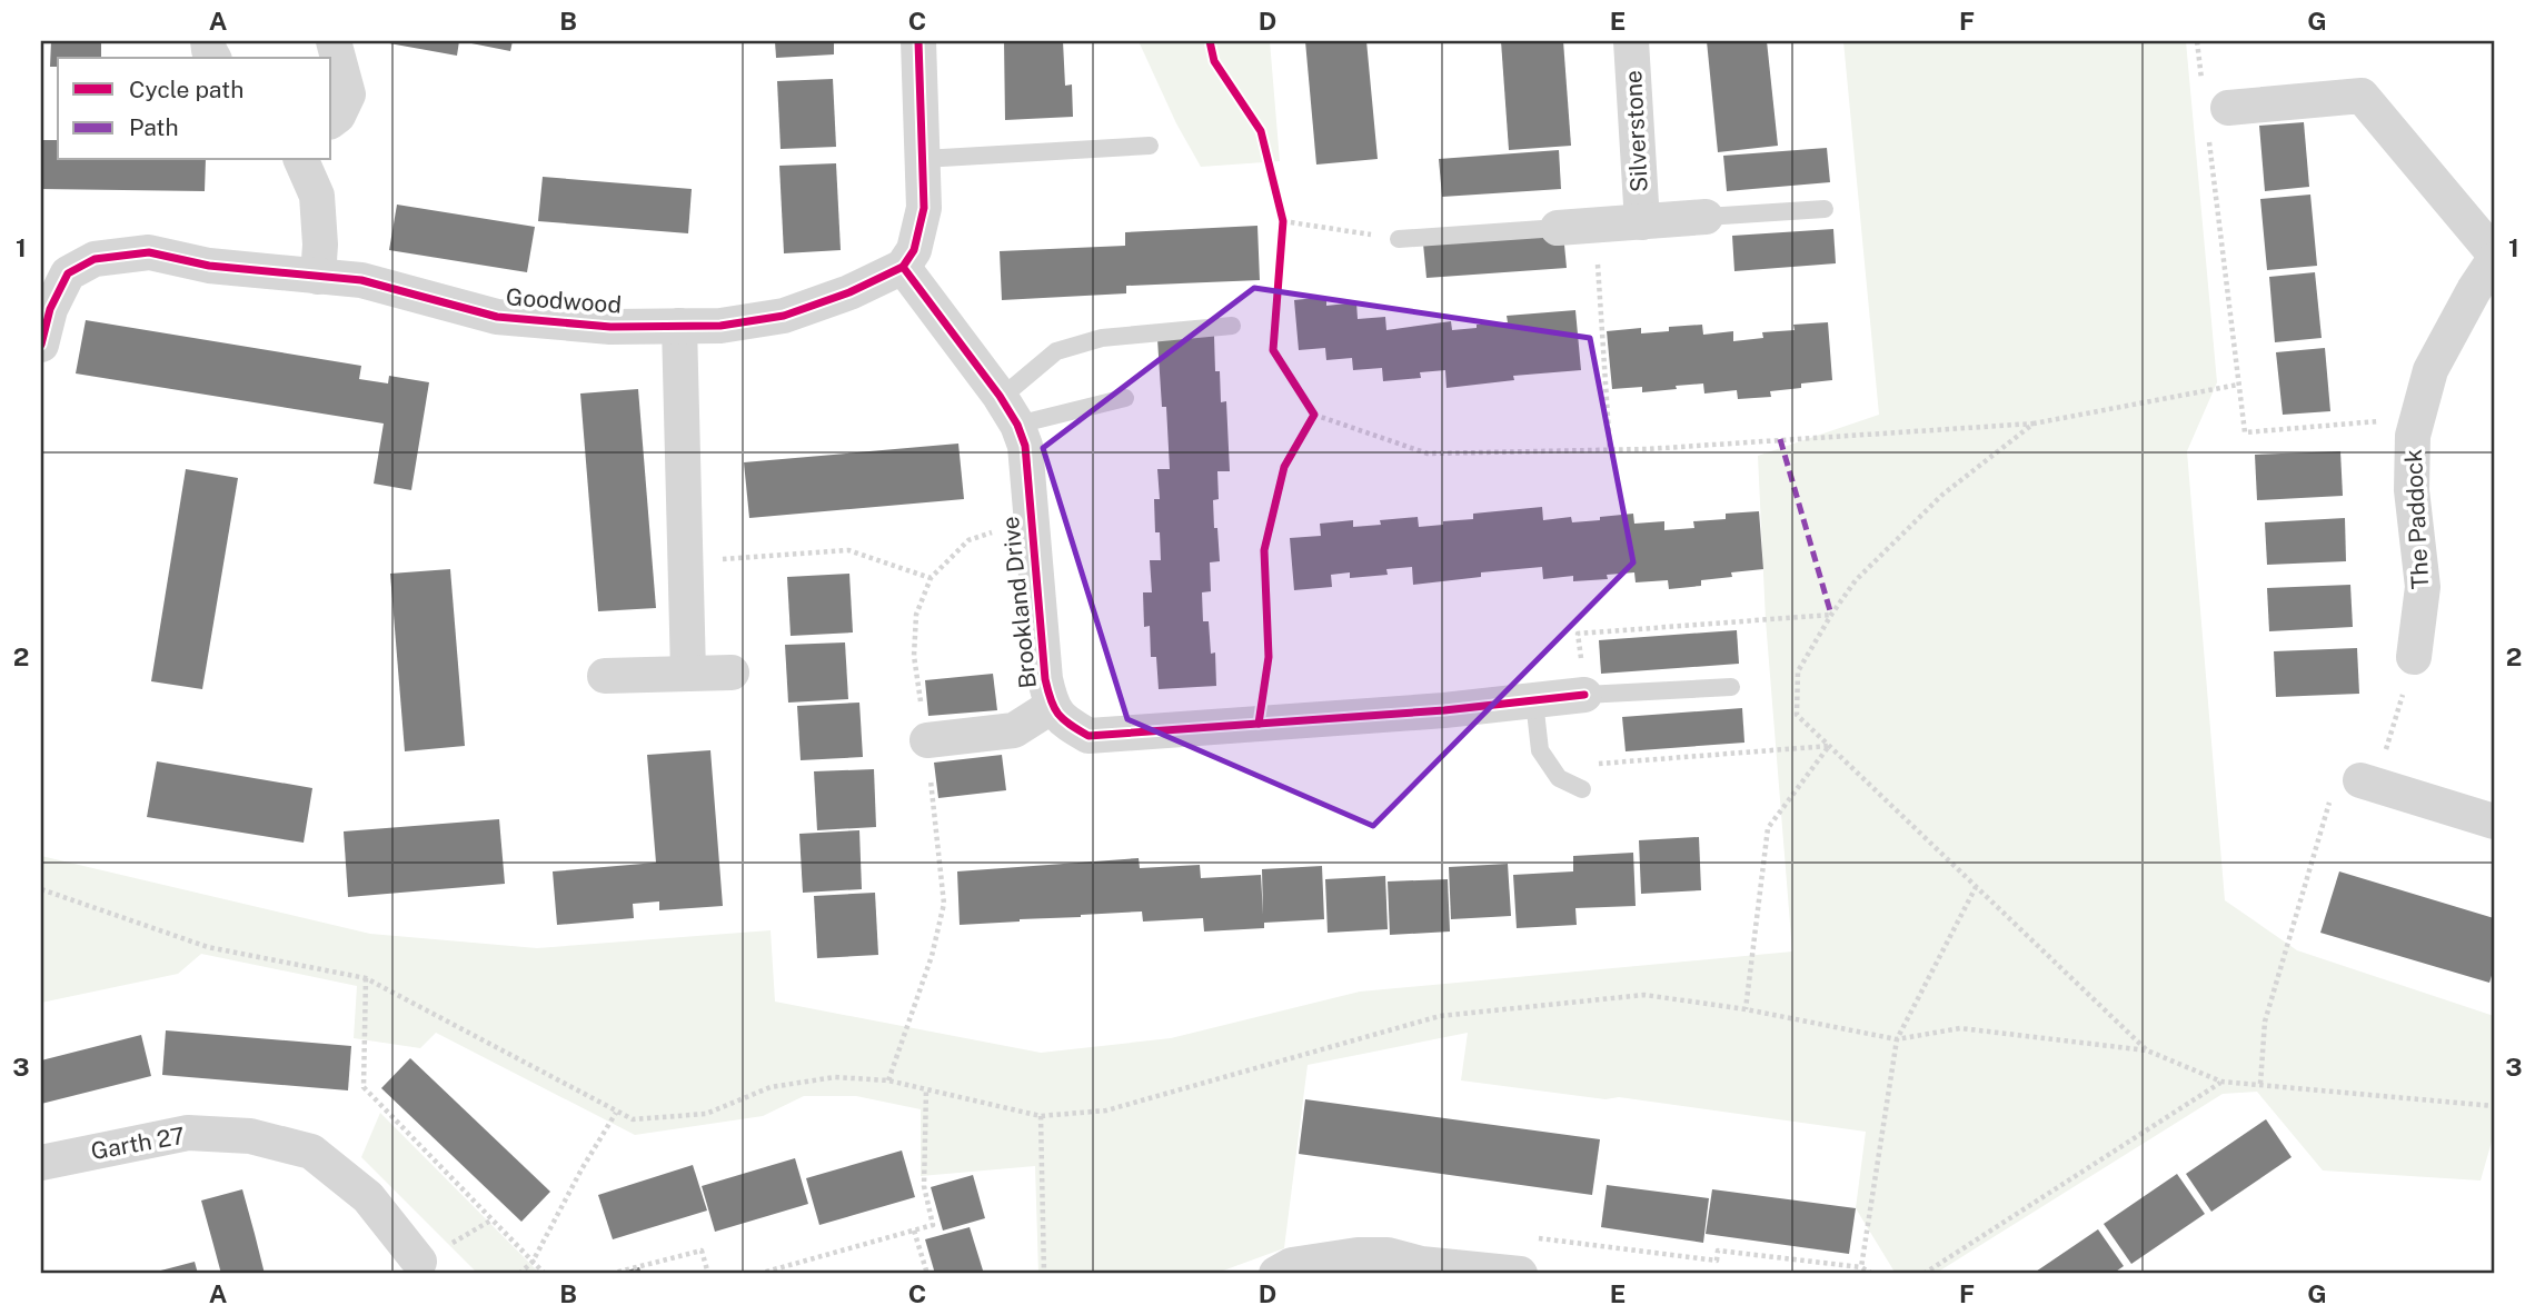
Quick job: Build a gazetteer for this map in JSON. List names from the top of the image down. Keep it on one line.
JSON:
{"streets":{"street":["Silverstone","Goodwood","The Paddock","Brookland Drive","Garth 27"]},"crossings":[["Goodwood","Brookland Drive"]],"legend":["Cycle path","Path"],"grid":{"columns":["A","B","C","D","E","F","G"],"rows":["1","2","3"]}}
